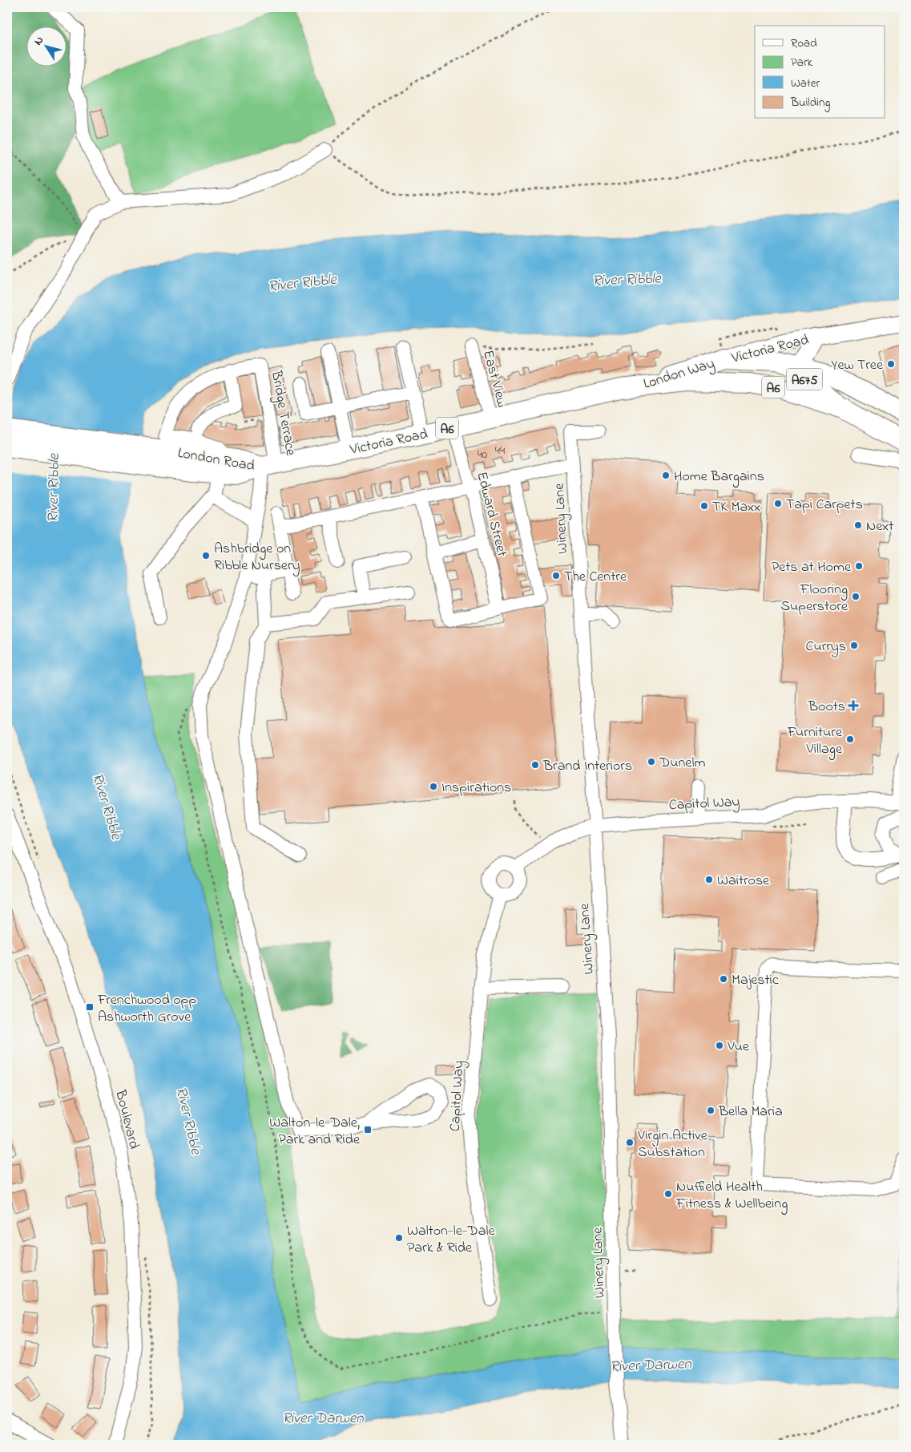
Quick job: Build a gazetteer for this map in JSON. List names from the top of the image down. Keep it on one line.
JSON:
{"streets":{"highway":["Victoria Road","London Way","A6","London Road"],"main road":["A675"],"street":["East View","Bridge Terrace","Edward Street","Winery Lane","Capitol Way","Boulevard"]},"crossings":[["Victoria Road","London Way"],["Victoria Road","East View"],["Victoria Road","Bridge Terrace"],["Victoria Road","London Road"],["Victoria Road","Edward Street"],["A6","London Road"],["Bridge Terrace","London Road"],["Winery Lane","Capitol Way"]],"water":["River Ribble","River Darwen"],"places":{"other":["Yew Tree","Home Bargains","Tapi Carpets","TK Maxx","Next","Ashbridge on Ribble Nursery","Pets at Home","The Centre","Flooring Superstore","Currys","Furniture Village","Dunelm","Brand Interiors","Inspirations","Waitrose","Majestic","Vue","Bella Maria","Virgin Active Substation","Nuffield Health Fitness & Wellbeing","Walton-le-Dale Park & Ride"],"health":["Boots"],"transit":["Frenchwood opp Ashworth Grove","Walton-le-Dale, Park and Ride"]},"house_numbers":["44","40"],"legend":["Road","Park","Water","Building"],"north":"top left"}
